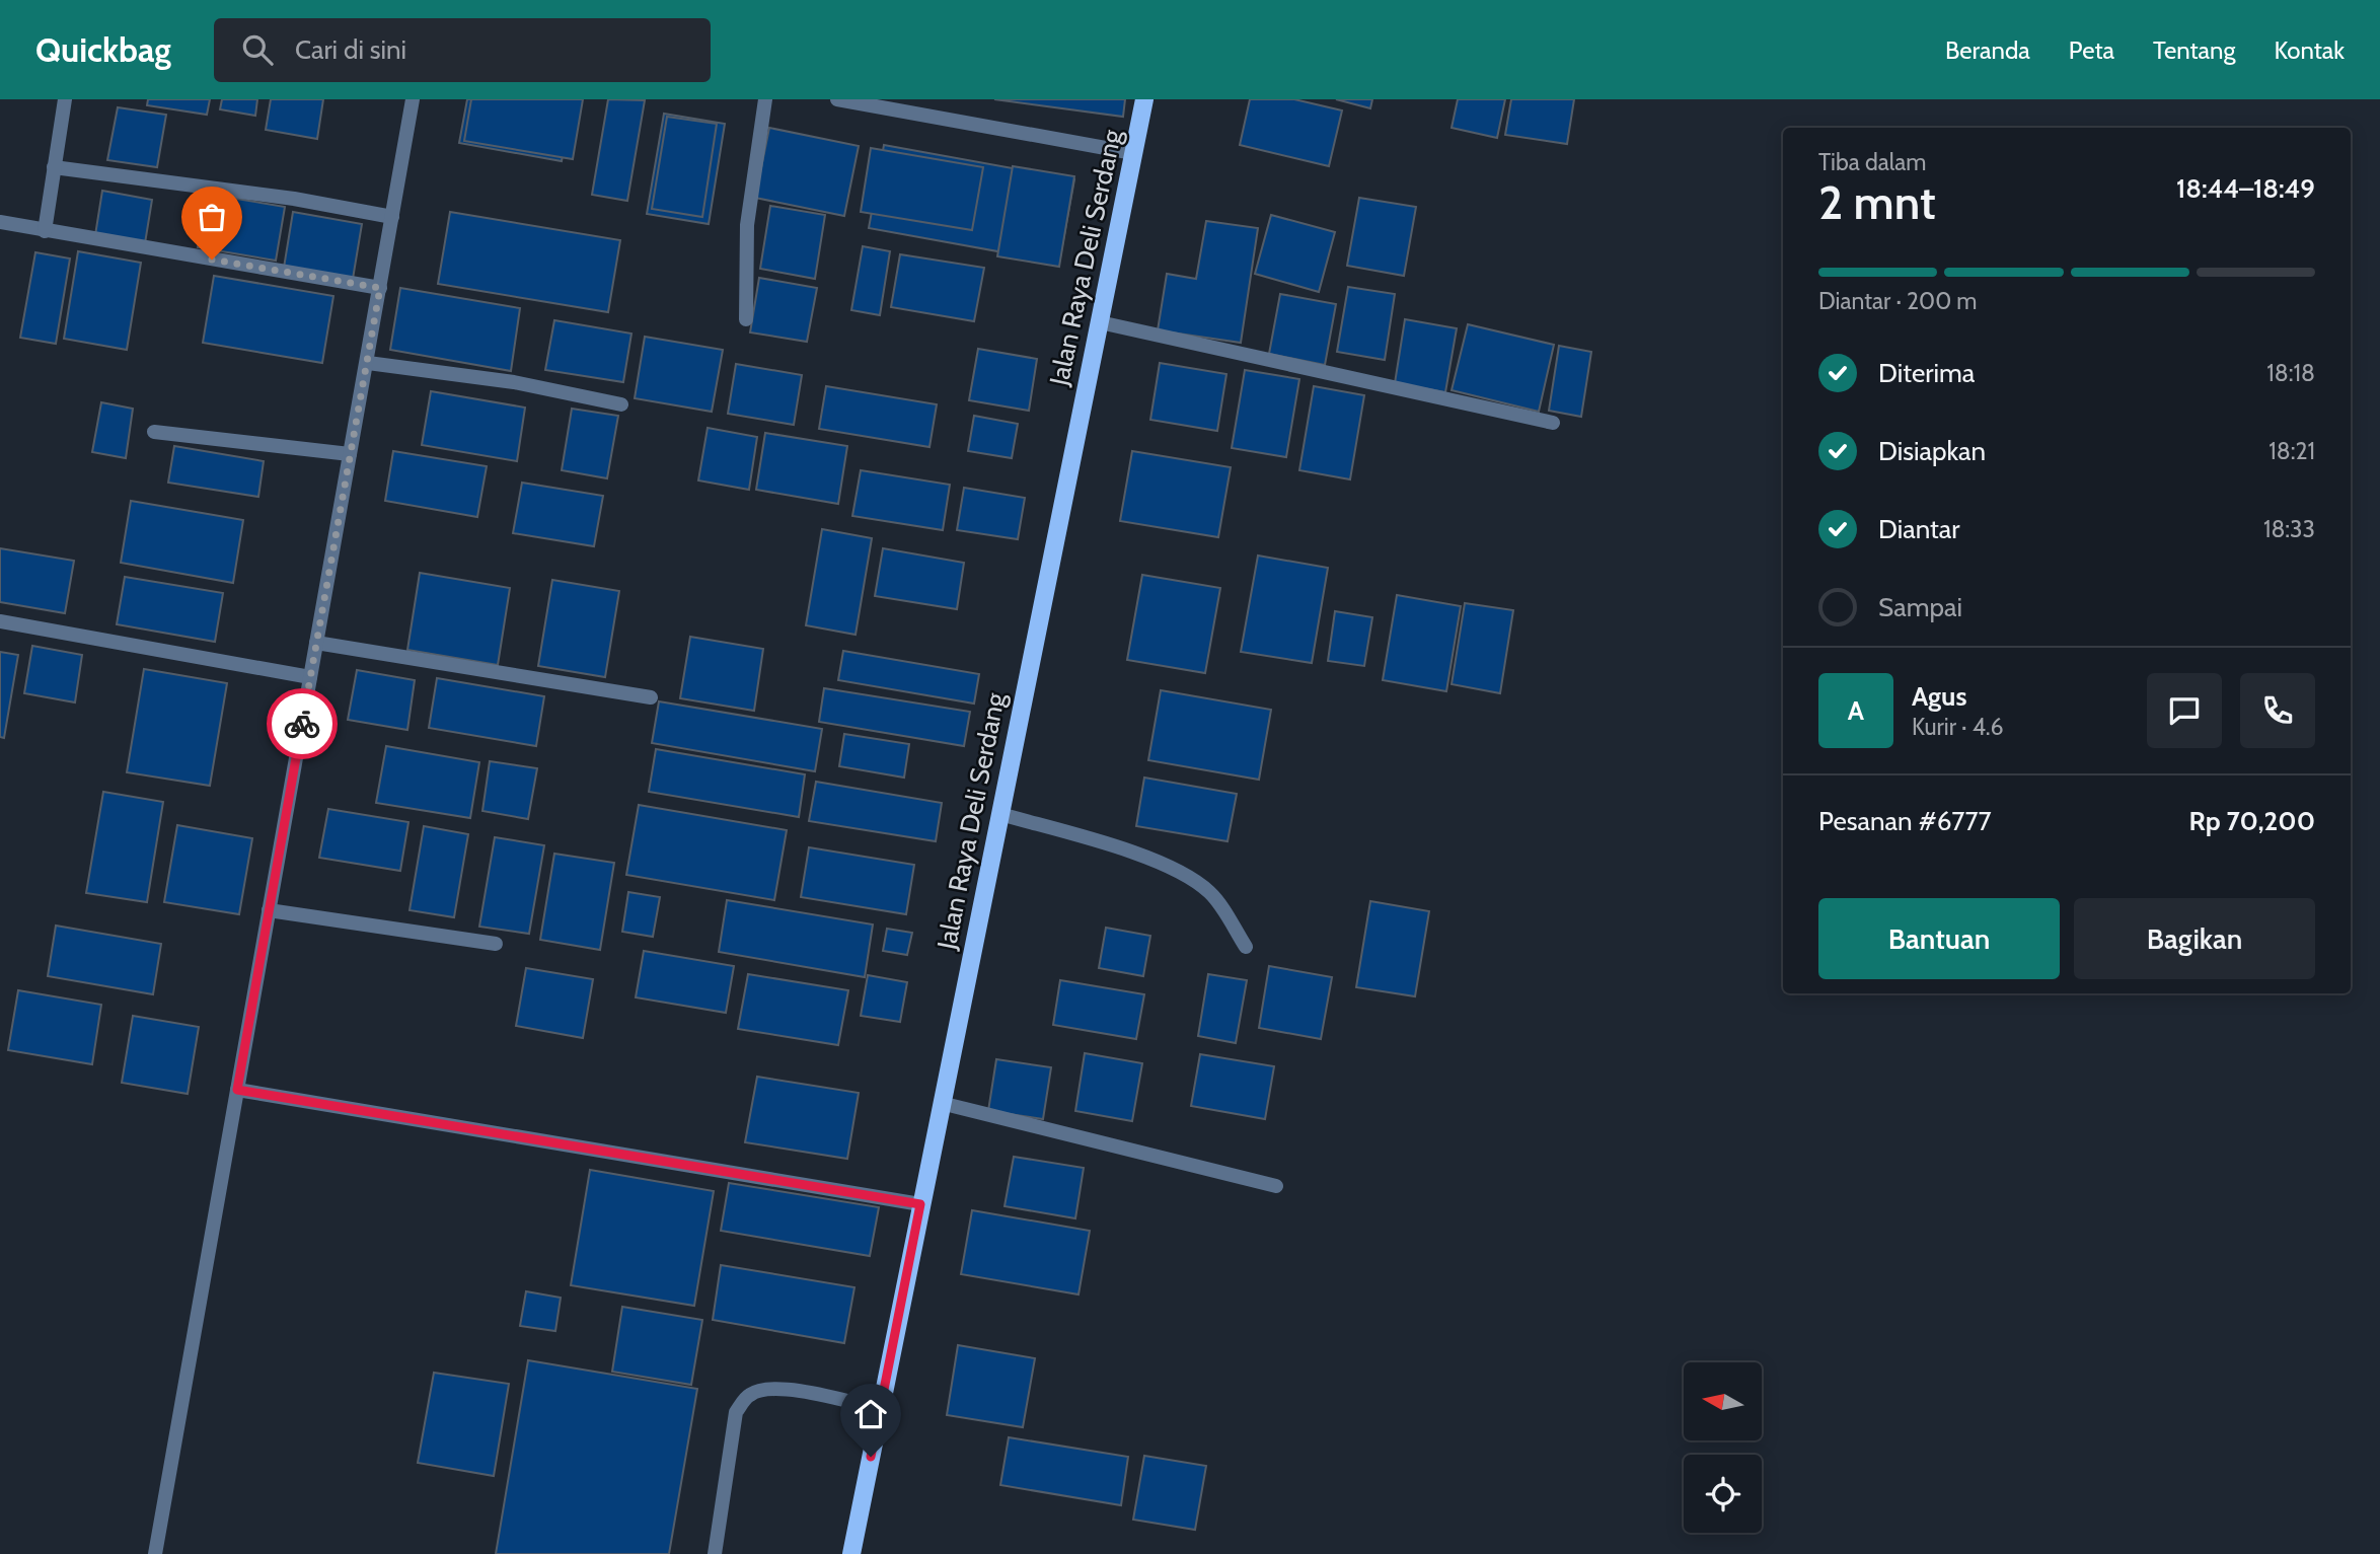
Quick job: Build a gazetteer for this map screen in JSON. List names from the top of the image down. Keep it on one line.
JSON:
{"streets":{"main road":["Jalan Raya Deli Serdang"]},"north":"left","page":{"header":"Quickbag","search":"Cari di sini","nav":["Beranda","Peta","Tentang","Kontak"],"heading":["2 mnt","Tiba dalam","18:44–18:49"],"panel":["Agus","Kurir · 4.6","Pesanan #6777","Rp 70,200"],"bar":"Diantar · 200 m","list":[["Diterima","18:18"],["Disiapkan","18:21"],["Diantar","18:33"],"Sampai"],"round":"A","buttons":["Bantuan","Bagikan"]}}
